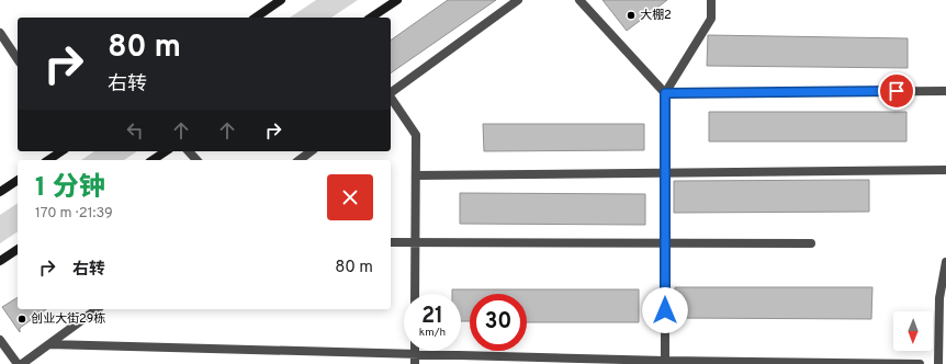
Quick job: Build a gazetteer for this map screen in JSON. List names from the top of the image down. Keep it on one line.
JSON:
{"places":["大棚2","创业大街29栋"],"north":"bottom","page":{"turn":["80 m","右转"],"heading":["1 分钟","170 m · 21:39"],"list":[{"name":"右转","value":"80 m"}],"speed":"21 km/h","limit":"30"}}
